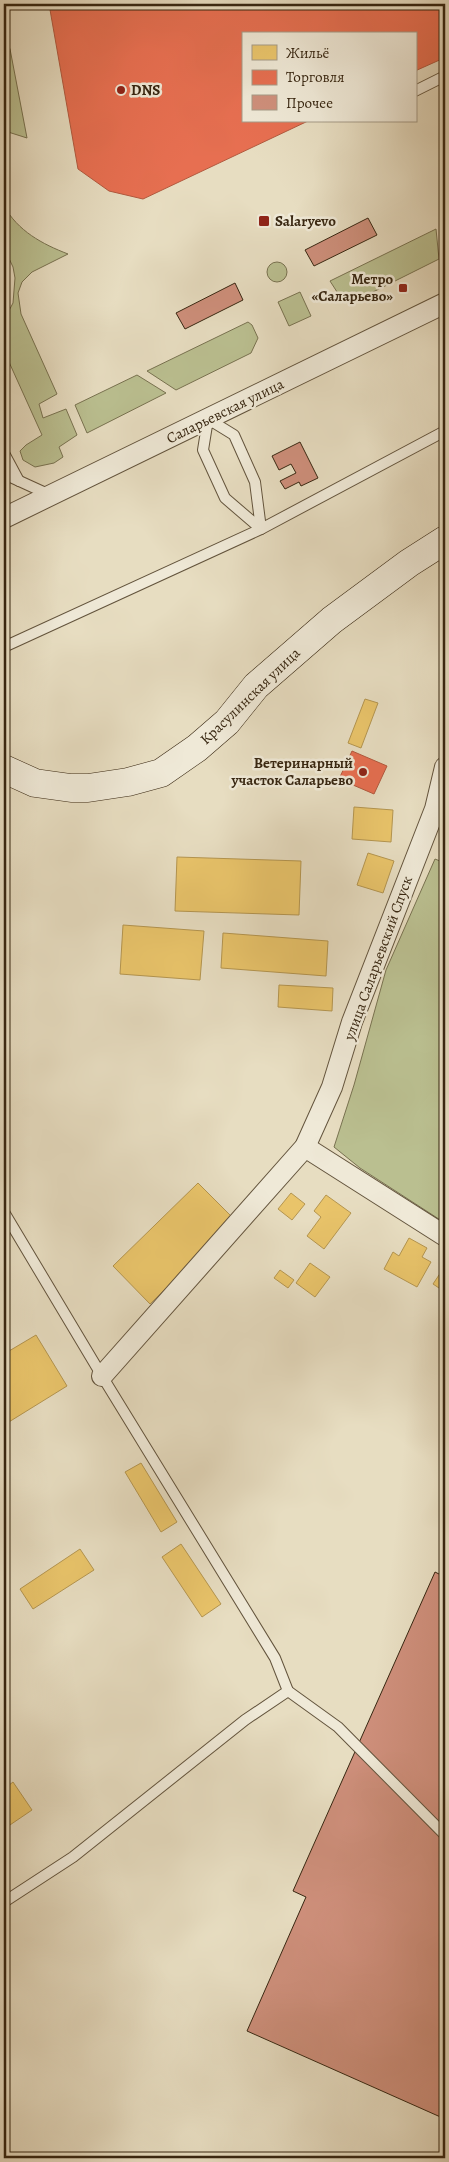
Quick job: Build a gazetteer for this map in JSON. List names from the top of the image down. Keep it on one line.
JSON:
{"streets":{"street":["Саларьевская улица","Красулинская улица","улица Саларьевский Спуск"]},"places":{"other":["DNS","Ветеринарный участок Саларьево"],"transit":["Salaryevo","Метро «Саларьево»"]},"legend":["Жильё","Торговля","Прочее"]}
